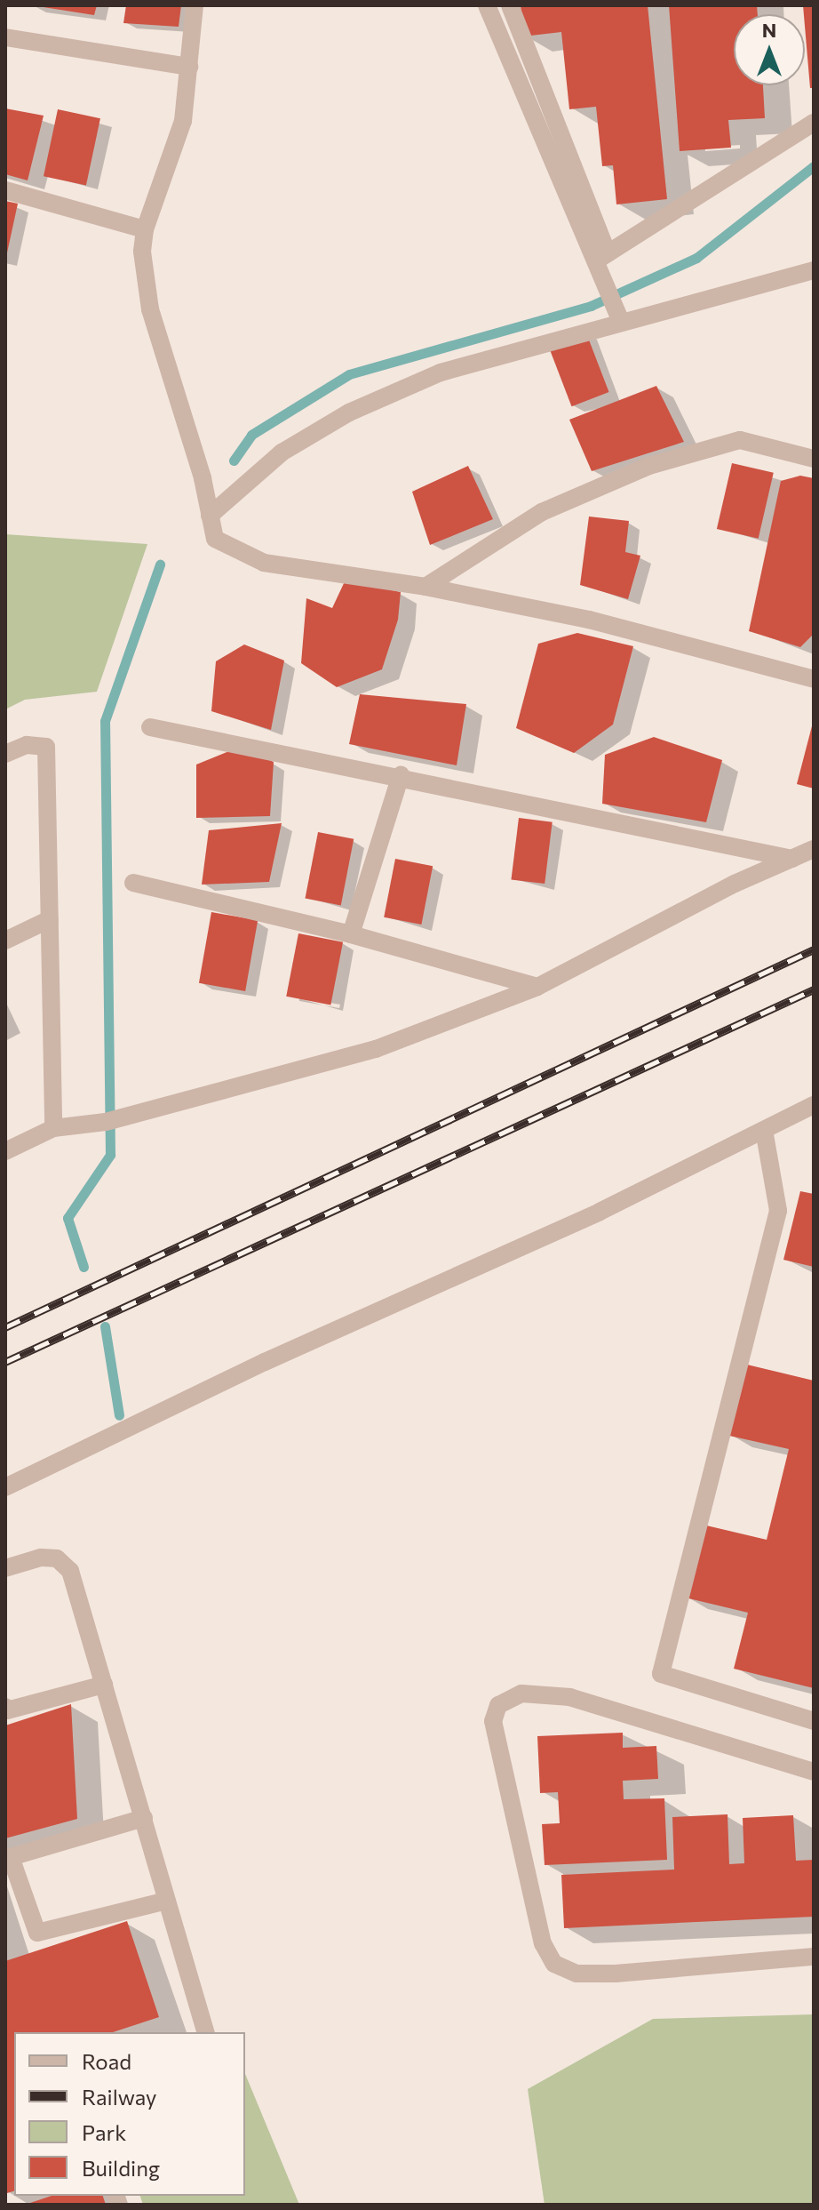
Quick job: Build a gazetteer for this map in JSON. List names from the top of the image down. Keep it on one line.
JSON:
{"legend":["Road","Railway","Park","Building"],"north":"top"}
